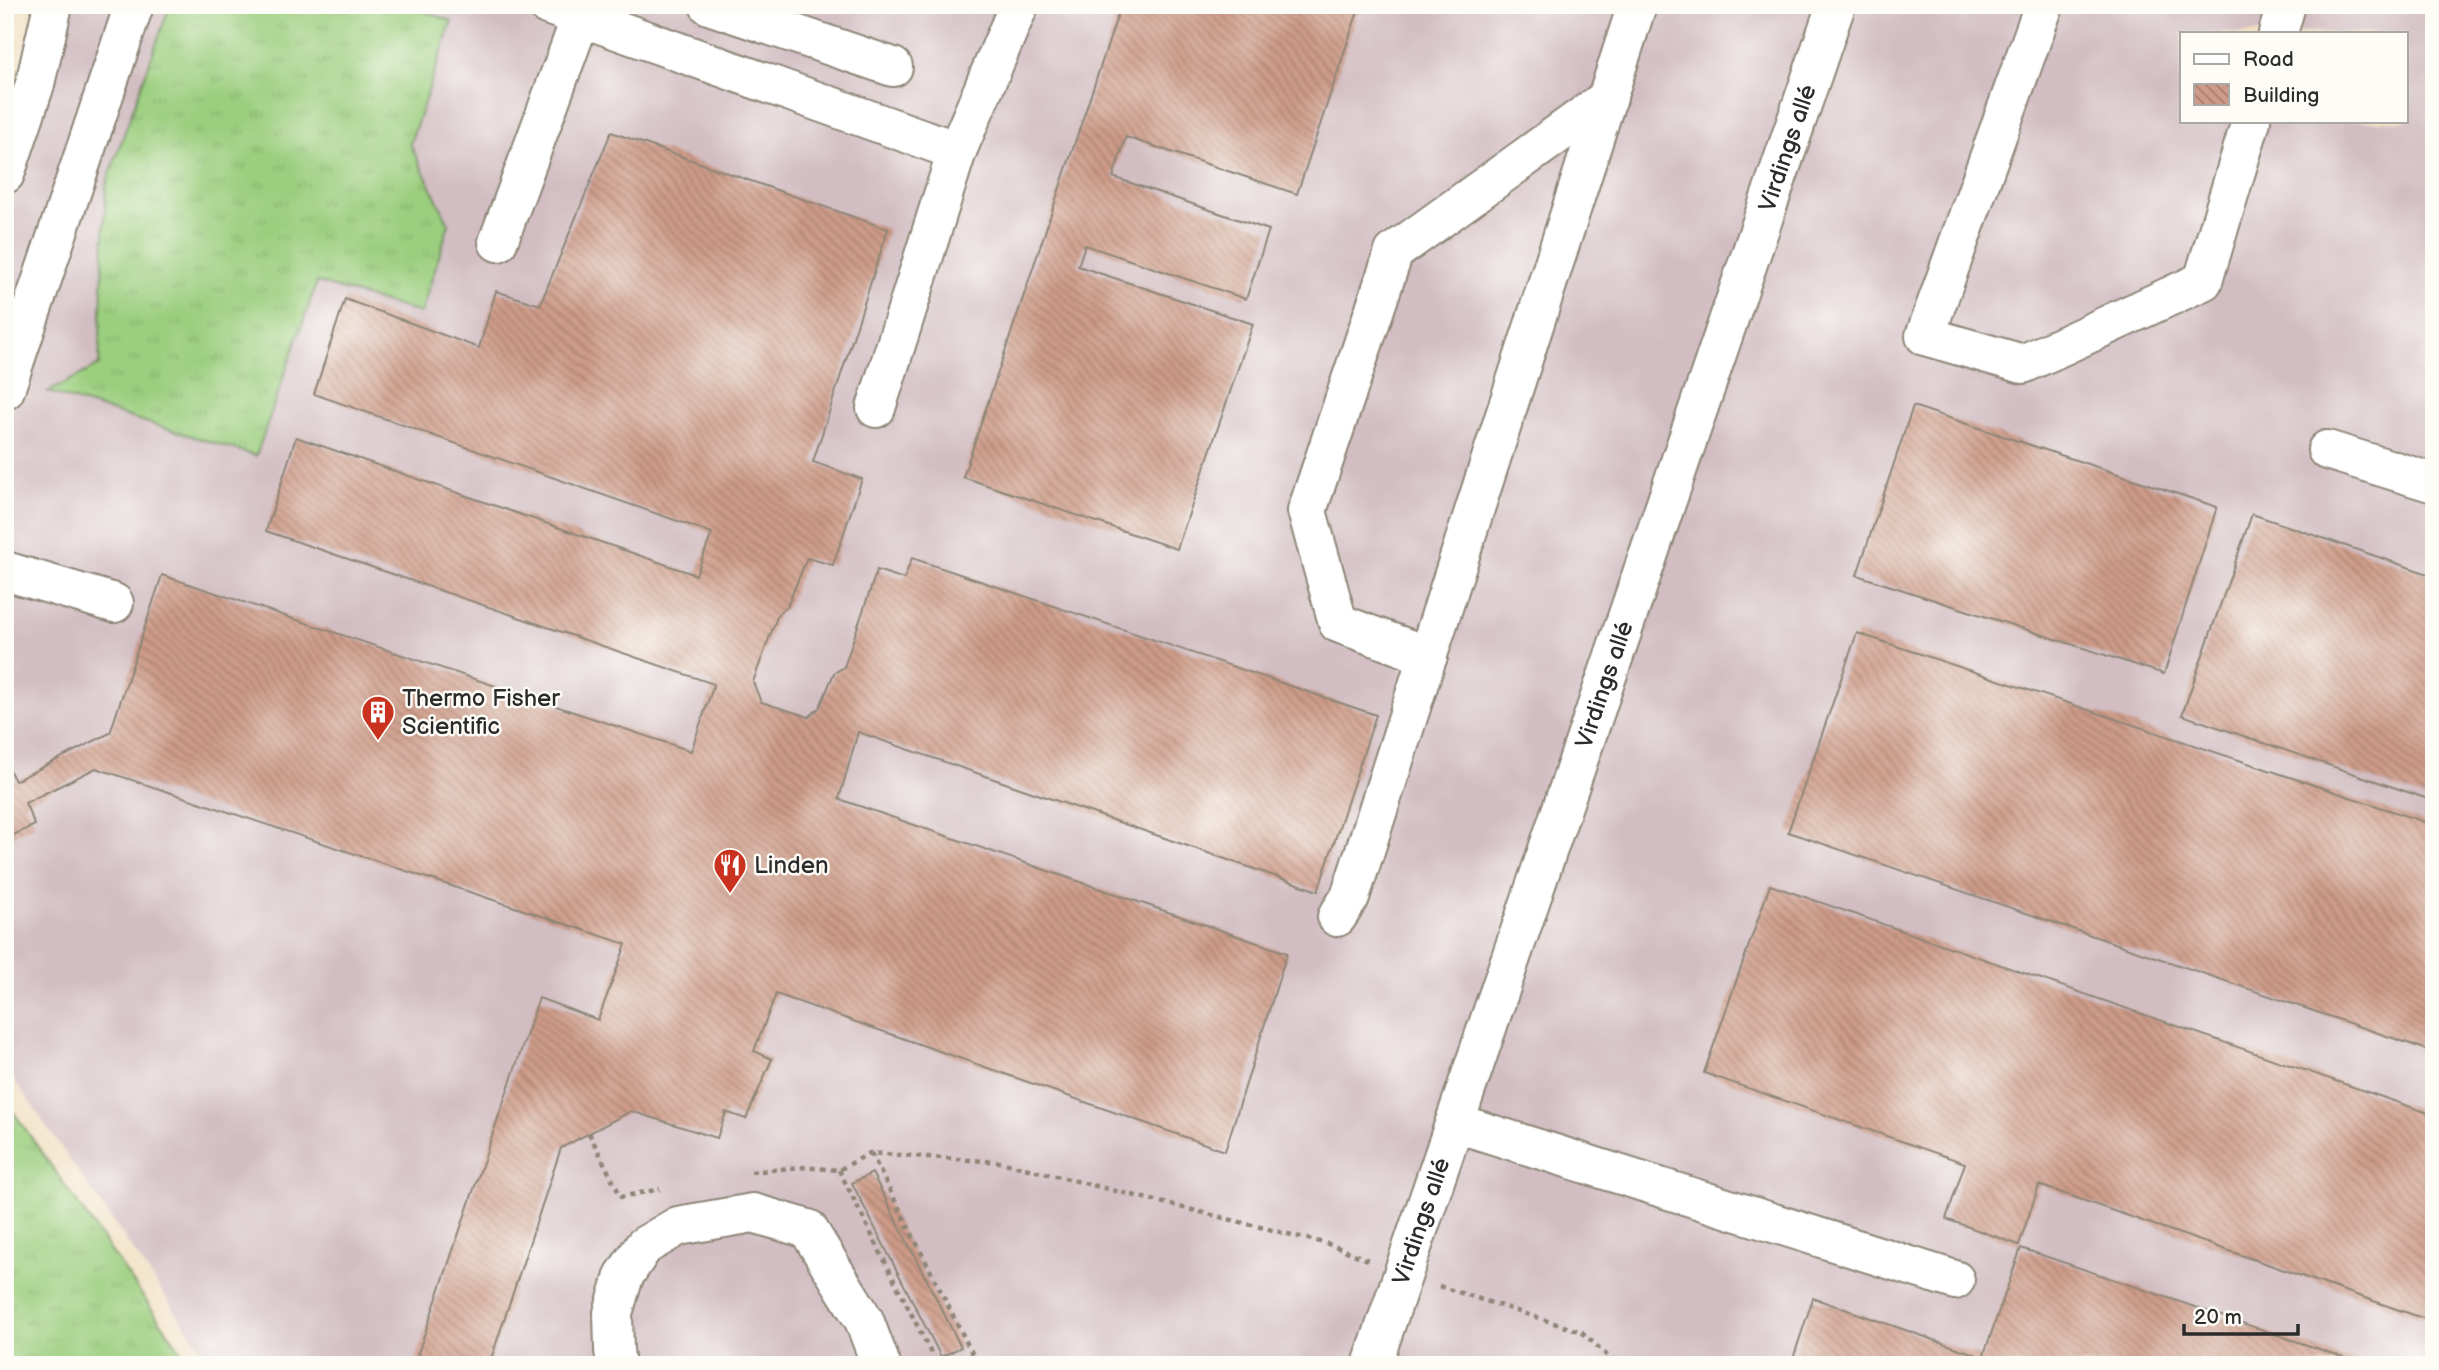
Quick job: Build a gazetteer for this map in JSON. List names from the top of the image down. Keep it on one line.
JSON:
{"streets":{"lane":["Virdings allé"]},"places":{"building":["Thermo Fisher Scientific"],"restaurant":["Linden"]},"legend":["Road","Building"],"scale_bar":"20 m"}
